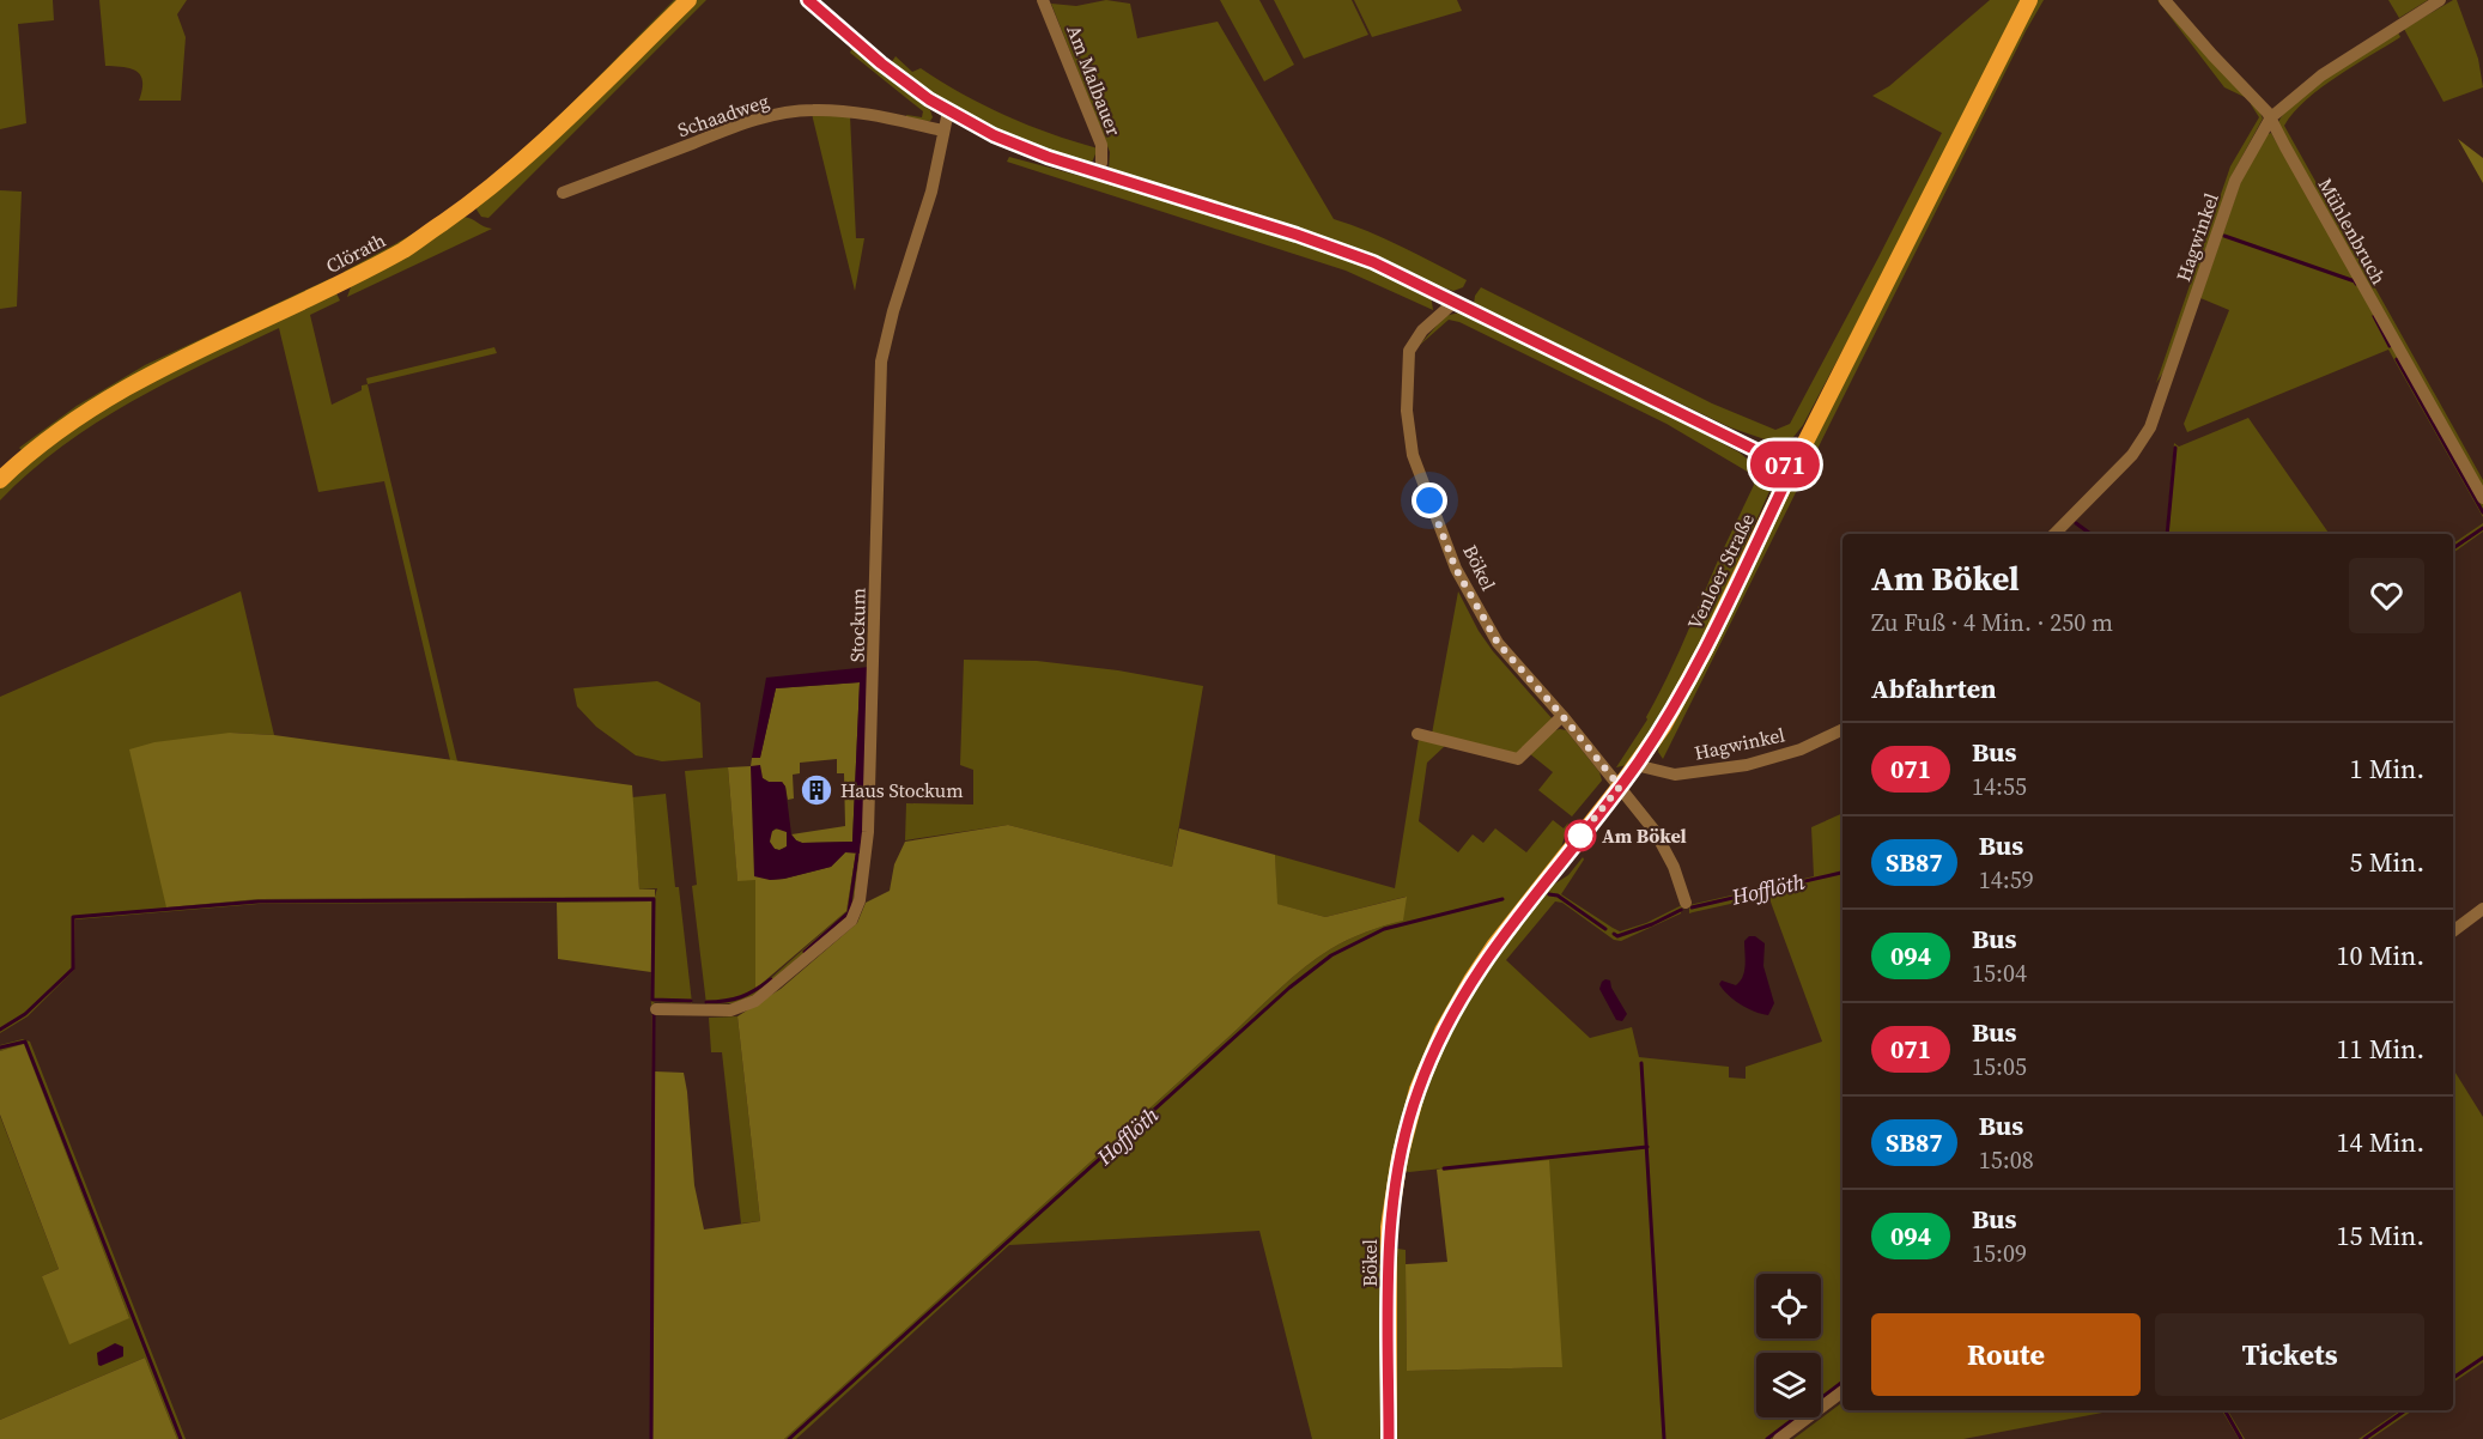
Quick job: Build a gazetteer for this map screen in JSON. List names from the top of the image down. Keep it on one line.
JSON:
{"streets":{"main road":["Clörath","Bökel","Venloer Straße"],"street":["Am Malbauer","Schaadweg","Mühlenbruch","Hagwinkel","Stockum"]},"crossings":[["Schaadweg","Stockum"],["Mühlenbruch","Hagwinkel"],["Hagwinkel","Venloer Straße"],["Bökel","Venloer Straße"]],"water":["Hofflöth"],"places":{"building":["Haus Stockum"],"other":["Am Bökel"]},"lines":["bus line 071"],"page":{"on_map":"071","heading":[["Am Bökel","Zu Fuß · 4 Min. · 250 m"],"Abfahrten"],"list":[{"mark":"071","name":"Bus","note":"14:55","value":"1 Min."},{"mark":"SB87","name":"Bus","note":"14:59","value":"5 Min."},{"mark":"094","name":"Bus","note":"15:04","value":"10 Min."},{"mark":"071","name":"Bus","note":"15:05","value":"11 Min."},{"mark":"SB87","name":"Bus","note":"15:08","value":"14 Min."},{"mark":"094","name":"Bus","note":"15:09","value":"15 Min."}],"buttons":["Route","Tickets"]}}
